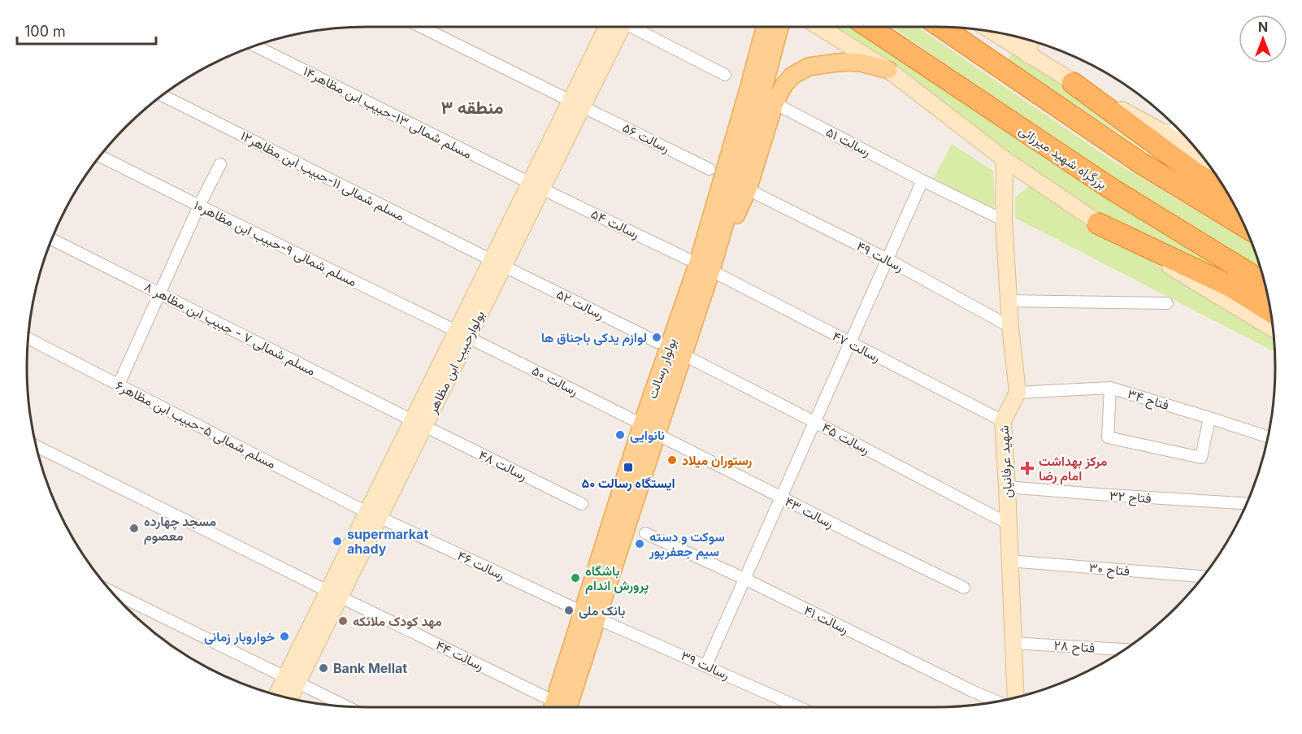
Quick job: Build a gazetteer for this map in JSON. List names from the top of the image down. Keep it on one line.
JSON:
{"streets":{"highway":["بزرگراه شهید میرزائی"],"main road":["بولوار رسالت"],"street":["مسلم شمالی ۱۳-حبیب ابن مظاهر۱۴","رسالت ۵۶","رسالت ۵۱","مسلم شمالی ۱۱-حبیب ابن مظاهر۱۲","رسالت ۵۴","مسلم شمالی ۹-حبیب ابن مظاهر۱۰","رسالت ۴۹","رسالت ۵۲","مسلم شمالی ۷ - حبیب ابن مظاهر ۸","رسالت ۴۷","بولوارحبیب ابن مظاهر","رسالت ۵۰","فتاح ۳۴","مسلم شمالی ۵-حبیب ابن مظاهر۶","رسالت ۴۵","شهید عرفانیان","رسالت ۴۸","فتاح ۳۲","رسالت ۴۳","رسالت ۴۶","فتاح ۳۰","رسالت ۴۱","فتاح ۲۸","رسالت ۴۴","رسالت ۳۹"]},"crossings":[["مسلم شمالی ۱۳-حبیب ابن مظاهر۱۴","رسالت ۵۴"],["مسلم شمالی ۱۳-حبیب ابن مظاهر۱۴","بولوارحبیب ابن مظاهر"],["رسالت ۵۶","بولوارحبیب ابن مظاهر"],["مسلم شمالی ۱۱-حبیب ابن مظاهر۱۲","رسالت ۵۲"],["مسلم شمالی ۱۱-حبیب ابن مظاهر۱۲","بولوارحبیب ابن مظاهر"],["رسالت ۵۴","بولوارحبیب ابن مظاهر"],["مسلم شمالی ۹-حبیب ابن مظاهر۱۰","بولوارحبیب ابن مظاهر"],["مسلم شمالی ۹-حبیب ابن مظاهر۱۰","رسالت ۵۰"],["رسالت ۵۲","بولوارحبیب ابن مظاهر"],["مسلم شمالی ۷ - حبیب ابن مظاهر ۸","بولوارحبیب ابن مظاهر"],["مسلم شمالی ۷ - حبیب ابن مظاهر ۸","رسالت ۴۸"],["رسالت ۴۷","بولوار رسالت"],["رسالت ۴۷","شهید عرفانیان"],["بولوارحبیب ابن مظاهر","رسالت ۵۰"],["بولوارحبیب ابن مظاهر","مسلم شمالی ۵-حبیب ابن مظاهر۶"],["بولوارحبیب ابن مظاهر","رسالت ۴۸"],["بولوارحبیب ابن مظاهر","رسالت ۴۶"],["بولوارحبیب ابن مظاهر","رسالت ۴۴"],["بولوار رسالت","رسالت ۵۰"],["بولوار رسالت","رسالت ۴۵"],["بولوار رسالت","رسالت ۴۳"],["بولوار رسالت","رسالت ۴۶"],["بولوار رسالت","رسالت ۳۹"],["رسالت ۵۰","رسالت ۴۳"],["فتاح ۳۴","شهید عرفانیان"],["مسلم شمالی ۵-حبیب ابن مظاهر۶","رسالت ۴۶"],["رسالت ۴۵","شهید عرفانیان"],["شهید عرفانیان","فتاح ۳۲"],["شهید عرفانیان","فتاح ۳۰"],["شهید عرفانیان","فتاح ۲۸"],["رسالت ۴۶","رسالت ۳۹"]],"districts":["منطقه ۳"],"places":{"other":["لوازم یدکی باجناق ها","نانوایی","رستوران میلاد","مسجد چهارده معصوم","supermarkat ahady","سوکت و دسته سیم جعفرپور","باشگاه پرورش اندام","بانک ملی","مهد کودک ملائکه","خواروبار زمانی","Bank Mellat"],"transit":["ایستگاه رسالت ۵۰"],"health":["مرکز بهداشت امام رضا"]},"scale_bar":"100 m","north":"top"}
